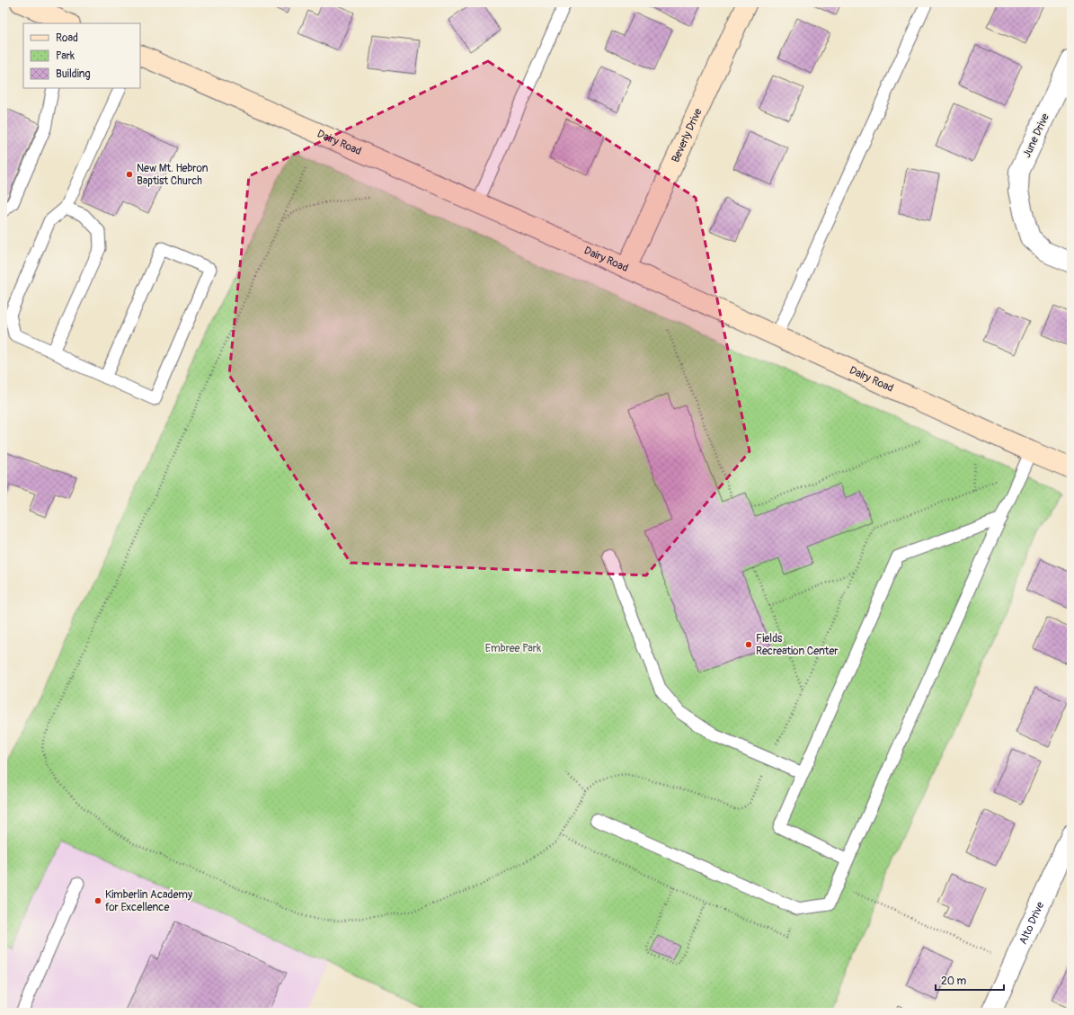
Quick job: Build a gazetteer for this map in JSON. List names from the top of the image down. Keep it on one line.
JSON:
{"streets":{"street":["Beverly Drive","June Drive","Dairy Road","Alto Drive"]},"crossings":[["Beverly Drive","Dairy Road"]],"parks":["Embree Park"],"places":["New Mt. Hebron Baptist Church","Fields Recreation Center","Kimberlin Academy for Excellence"],"legend":["Road","Park","Building"],"scale_bar":"20 m"}
